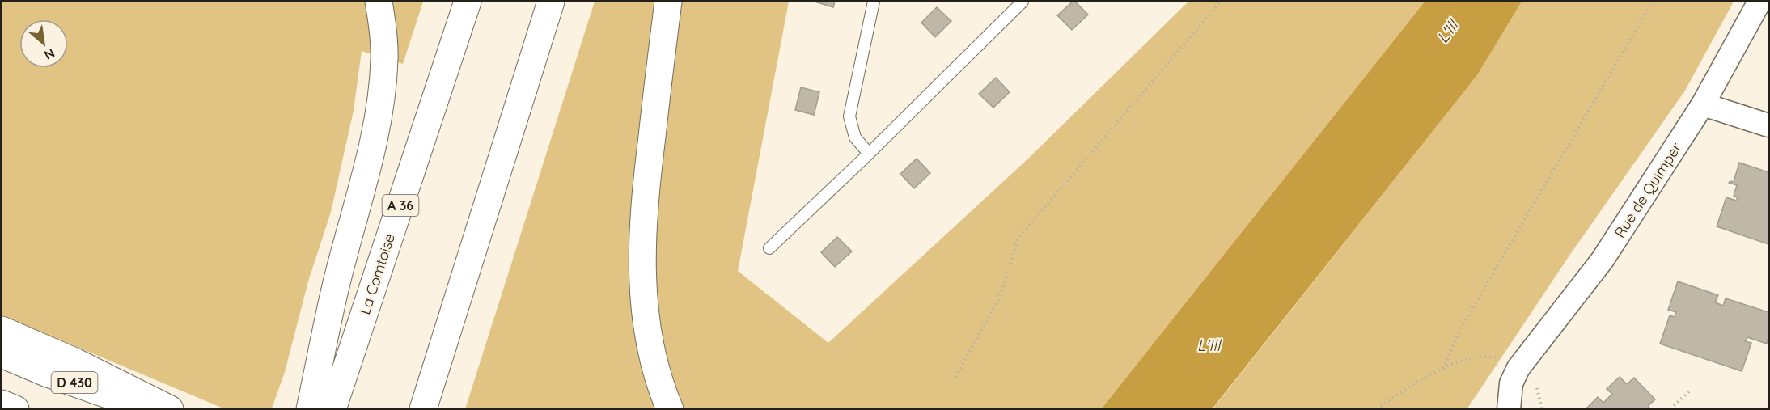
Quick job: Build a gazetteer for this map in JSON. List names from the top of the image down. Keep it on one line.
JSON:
{"streets":{"highway":["A 36","La Comtoise","D 430"],"street":["Rue de Quimper"]},"water":["L'Ill"],"north":"bottom right"}
